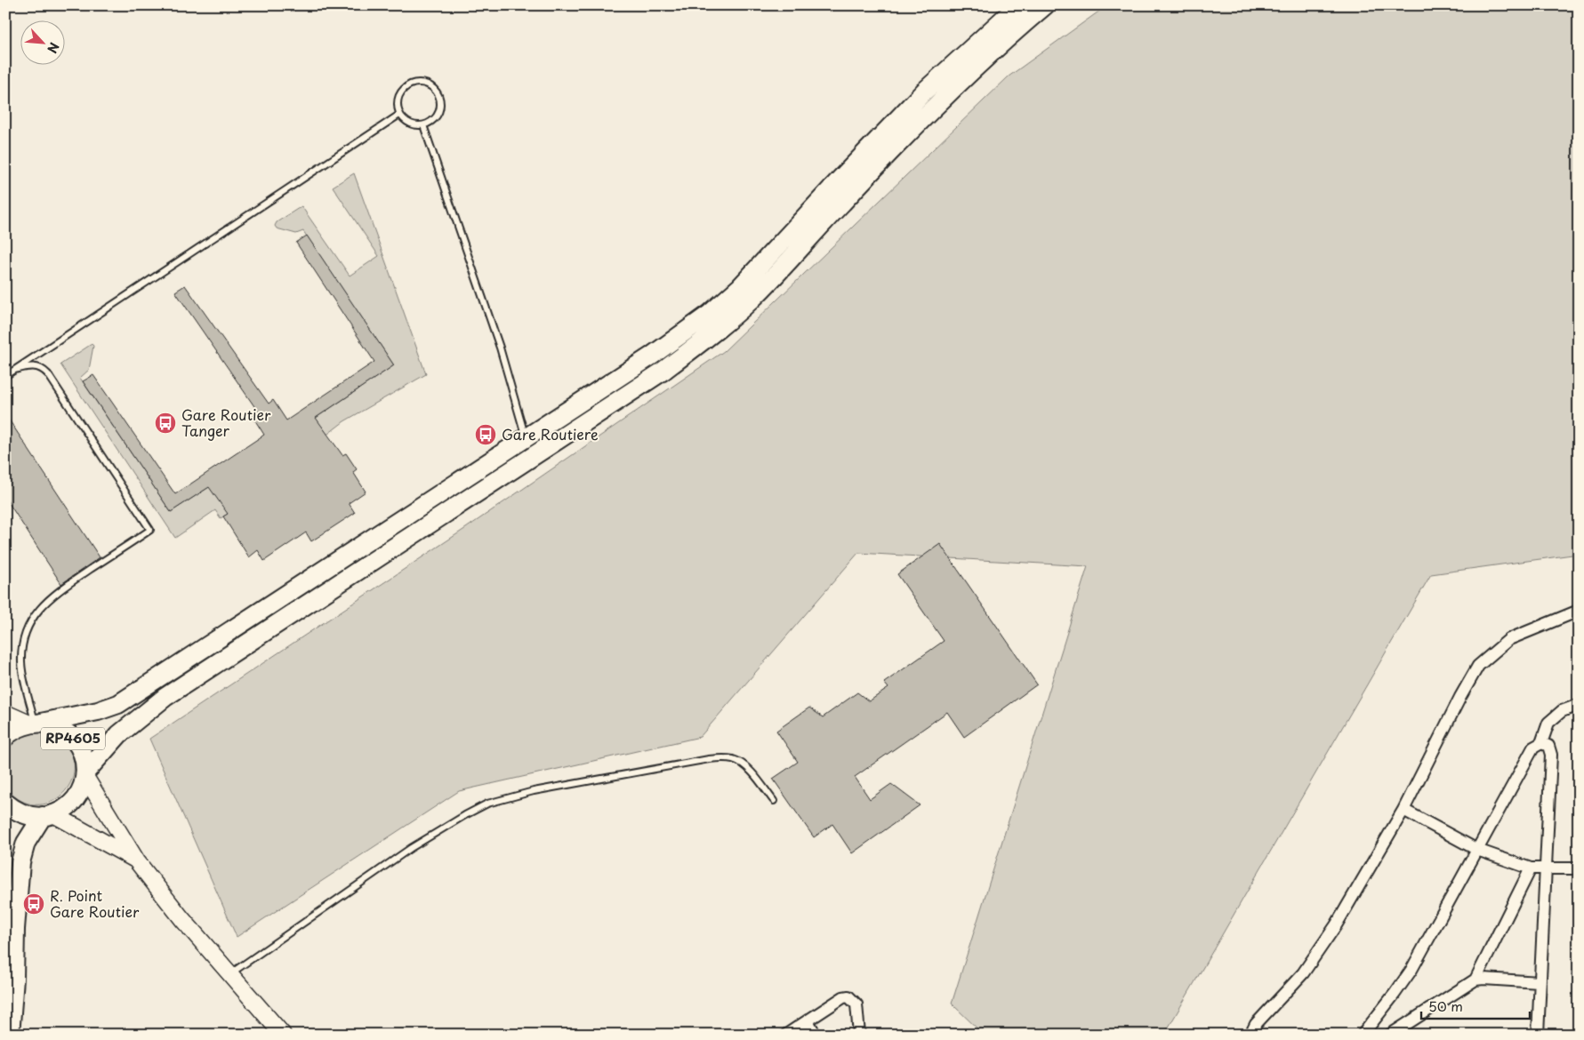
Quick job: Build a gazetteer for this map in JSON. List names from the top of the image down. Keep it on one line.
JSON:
{"streets":{"main road":["RP4605"]},"places":{"bus stop":["Gare Routier Tanger","Gare Routiere","R. Point Gare Routier"]},"scale_bar":"50 m","north":"bottom right"}
